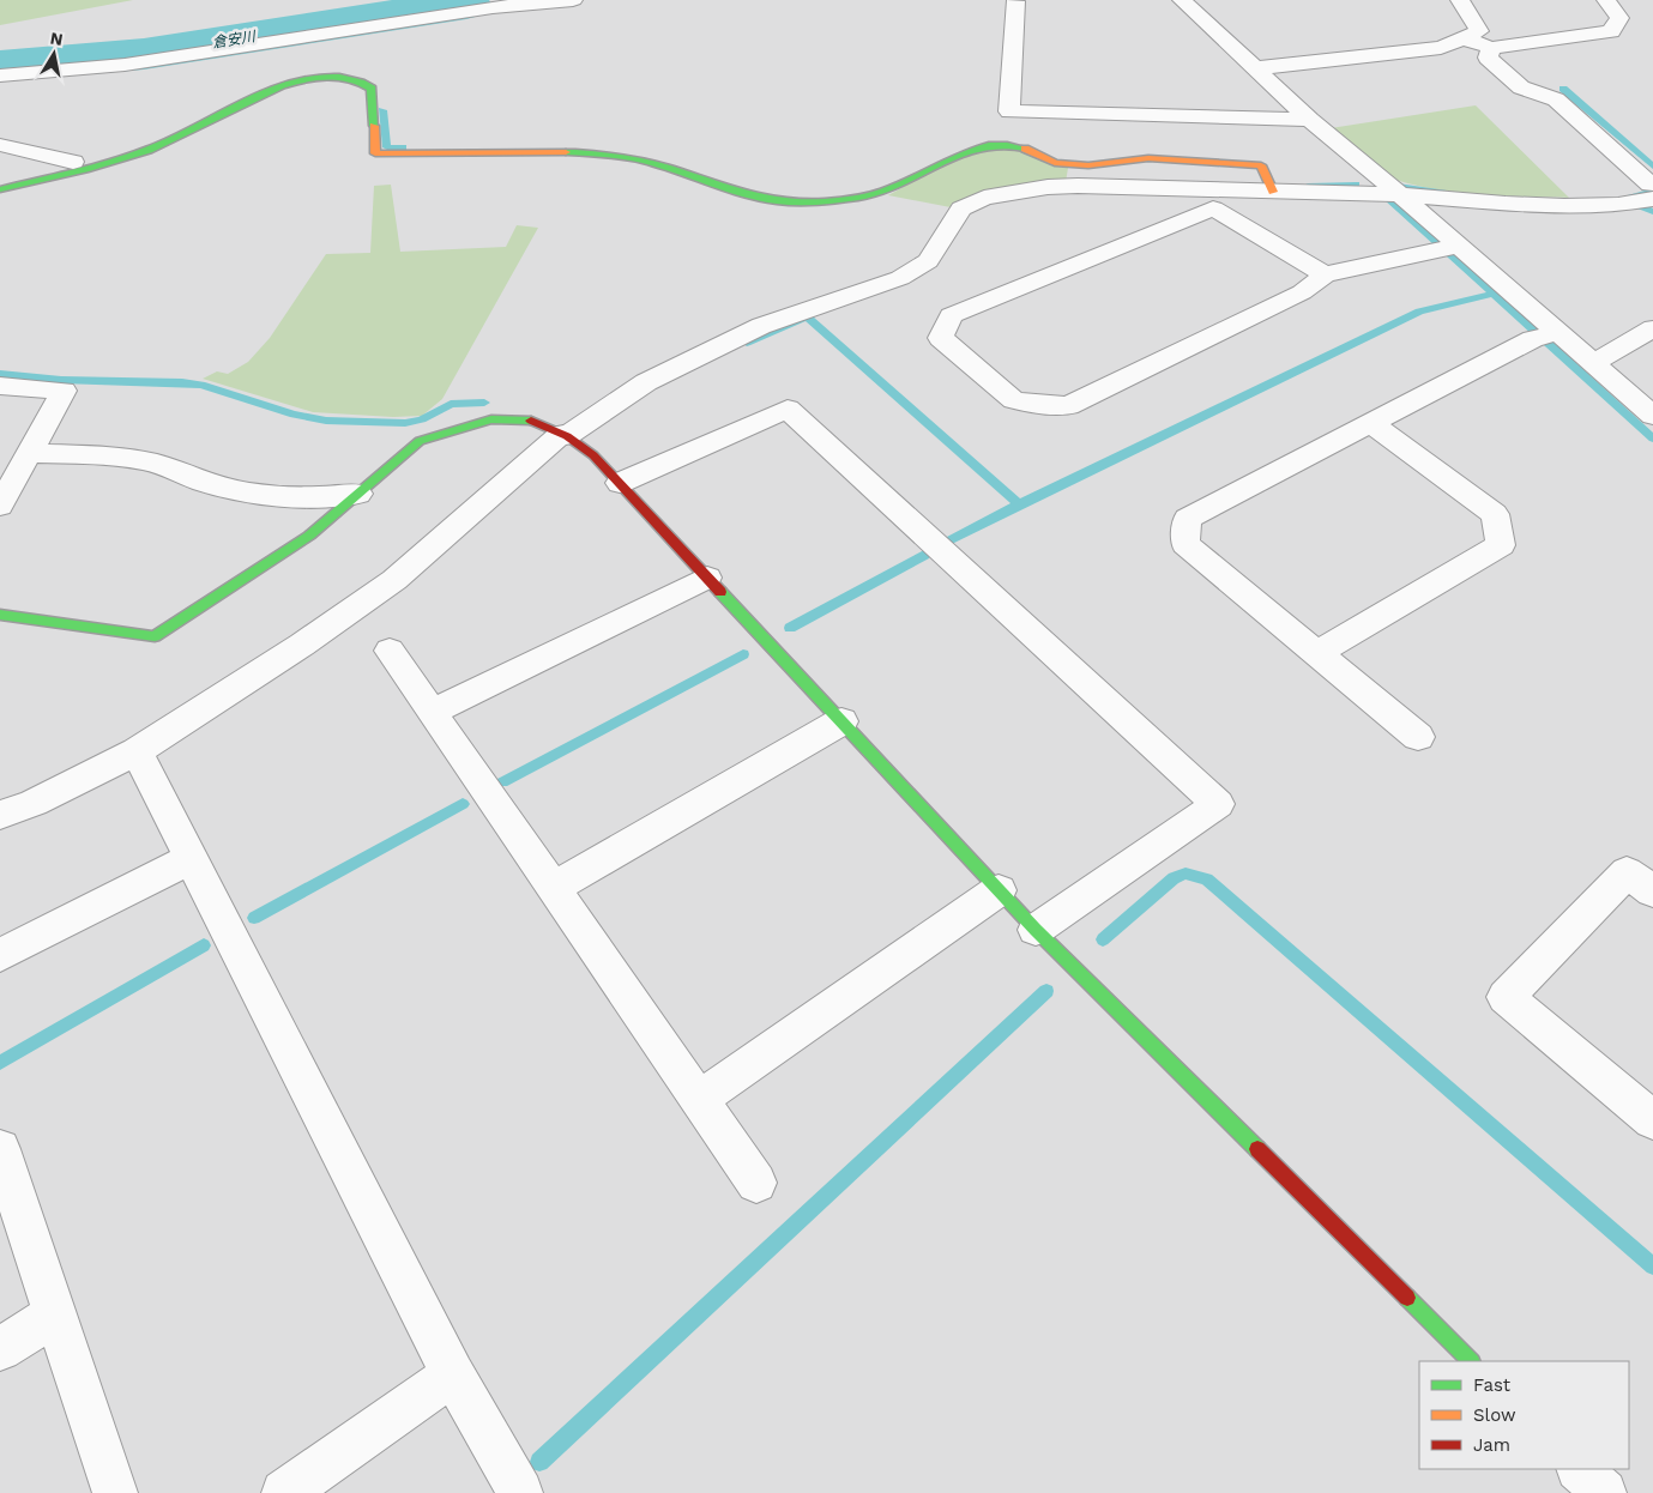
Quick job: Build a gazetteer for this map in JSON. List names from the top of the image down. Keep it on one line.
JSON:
{"water":["倉安川"],"legend":["Fast","Slow","Jam"],"north":"top"}
